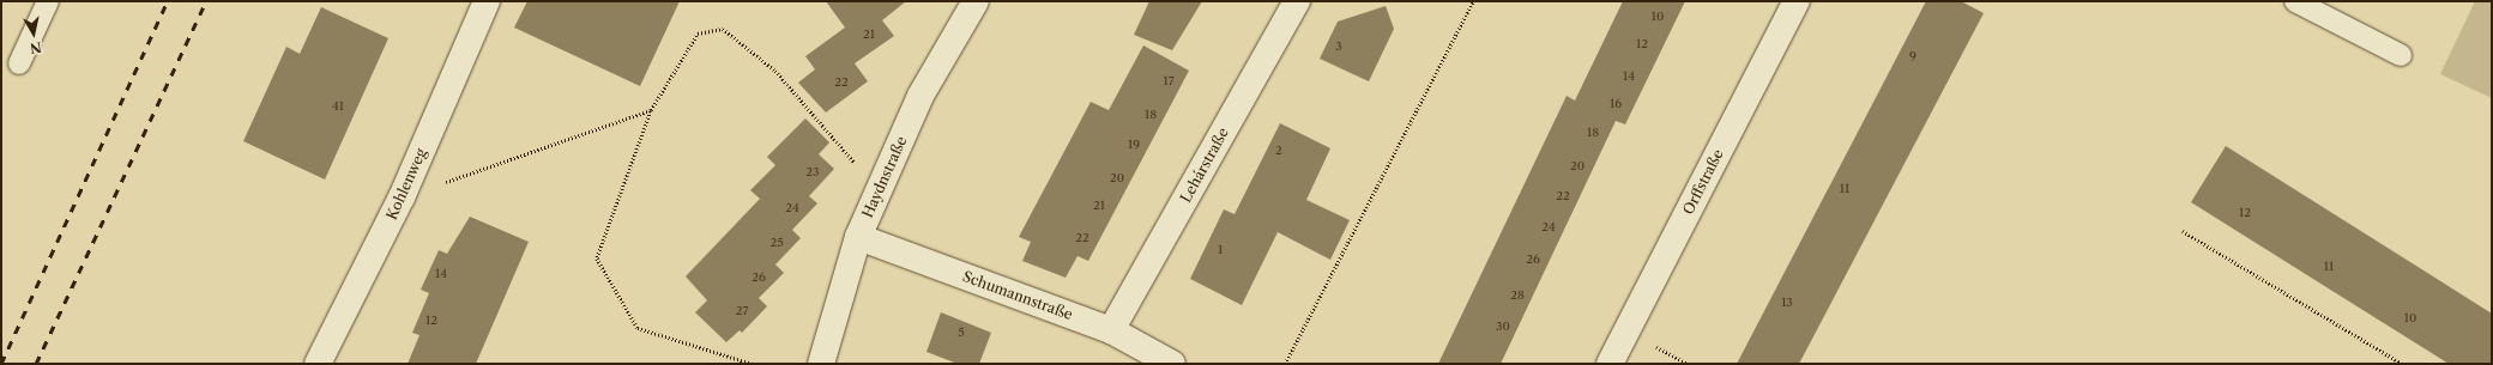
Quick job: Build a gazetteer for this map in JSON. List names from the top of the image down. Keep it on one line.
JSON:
{"streets":{"street":["Lehárstraße","Haydnstraße","Orffstraße","Kohlenweg","Schumannstraße"]},"crossings":[["Lehárstraße","Schumannstraße"],["Haydnstraße","Schumannstraße"]],"house_numbers":["10","21","12","3","9","14","17","22","16","41","18","18","19","2","20","23","20","11","22","21","24","12","24","22","25","1","26","11","14","26","28","13","27","10","12","30","5"],"north":"bottom"}
